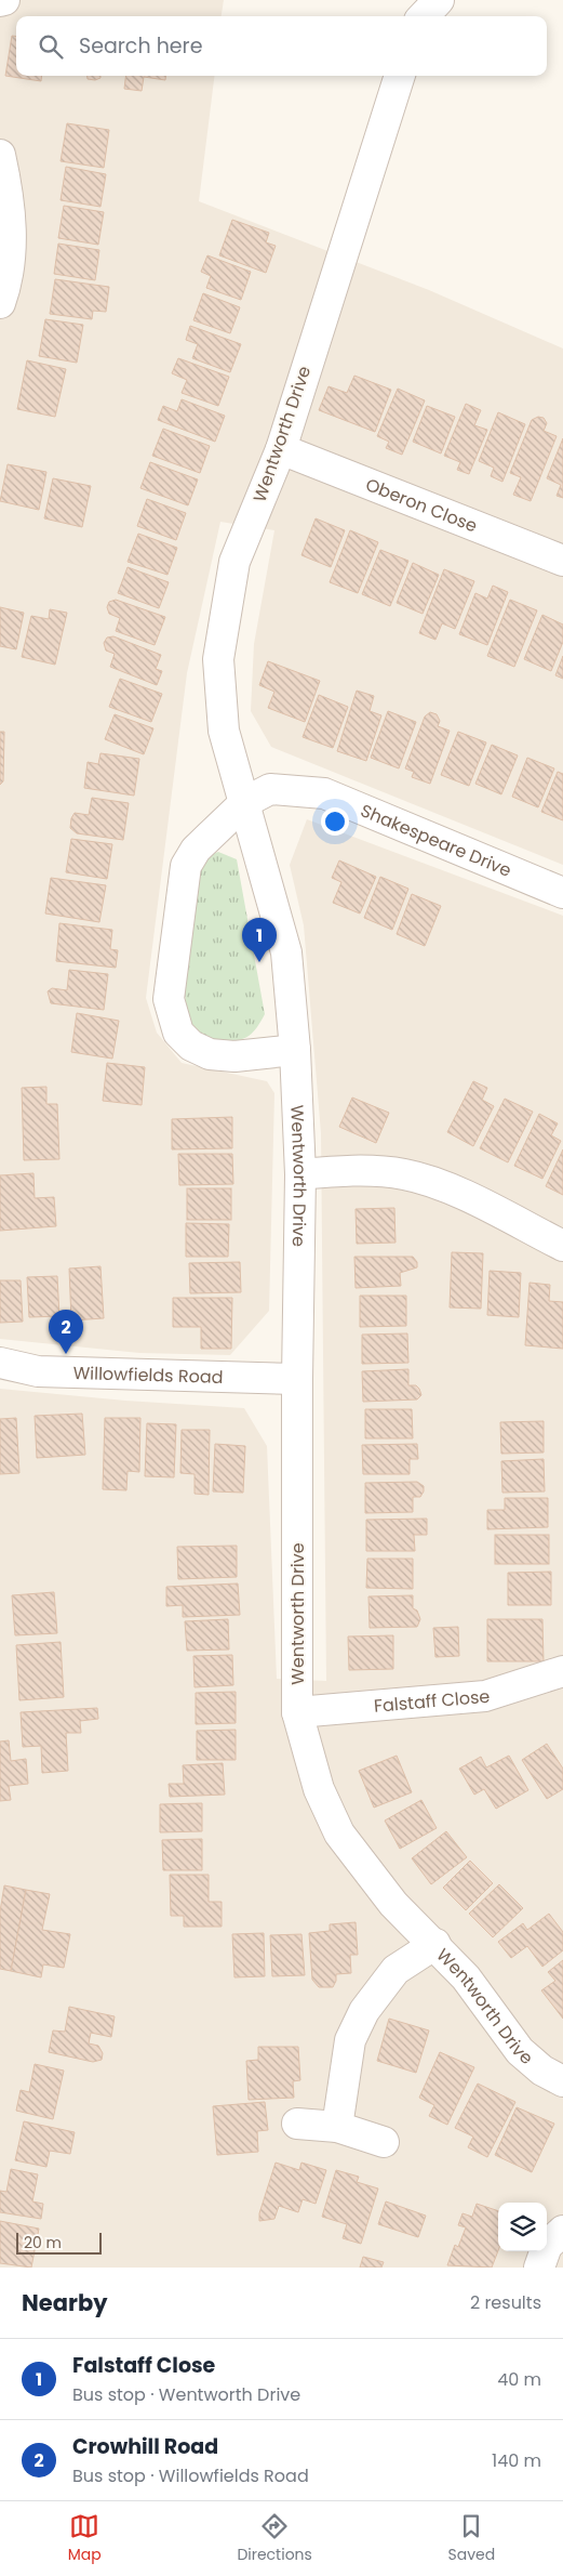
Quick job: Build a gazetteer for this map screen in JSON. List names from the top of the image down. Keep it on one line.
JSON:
{"streets":{"street":["Wentworth Drive","Oberon Close","Shakespeare Drive","Willowfields Road","Falstaff Close"]},"crossings":[["Wentworth Drive","Oberon Close"],["Wentworth Drive","Shakespeare Drive"],["Wentworth Drive","Willowfields Road"],["Wentworth Drive","Falstaff Close"]],"scale_bar":"20 m","page":{"search":"Search here","pins":["1","2"],"scale":"20 m","heading":["Nearby","2 results"],"list":[{"mark":"1","name":"Falstaff Close","note":"Bus stop · Wentworth Drive","value":"40 m"},{"mark":"2","name":"Crowhill Road","note":"Bus stop · Willowfields Road","value":"140 m"}],"nav":["Map","Directions","Saved"]}}
